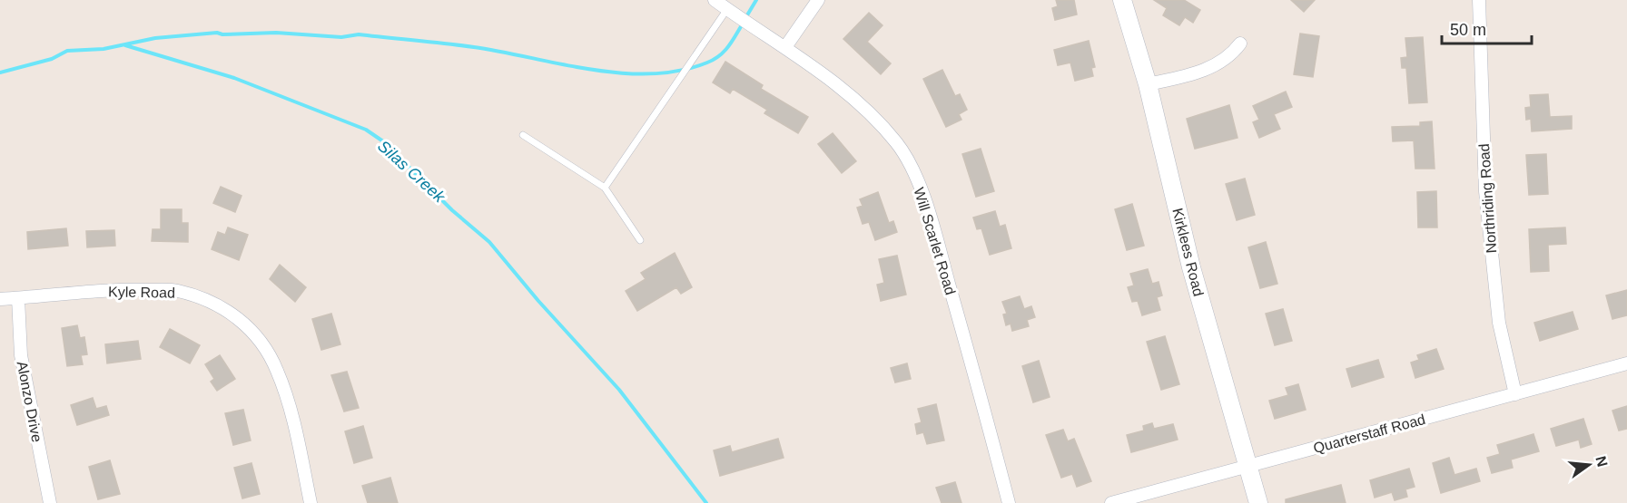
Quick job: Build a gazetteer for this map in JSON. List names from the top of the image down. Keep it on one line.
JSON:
{"streets":{"street":["Northriding Road","Will Scarlet Road","Kirklees Road","Kyle Road","Alonzo Drive","Quarterstaff Road"]},"crossings":[["Northriding Road","Quarterstaff Road"],["Kirklees Road","Quarterstaff Road"],["Kyle Road","Alonzo Drive"]],"water":["Silas Creek"],"scale_bar":"50 m","north":"right"}
